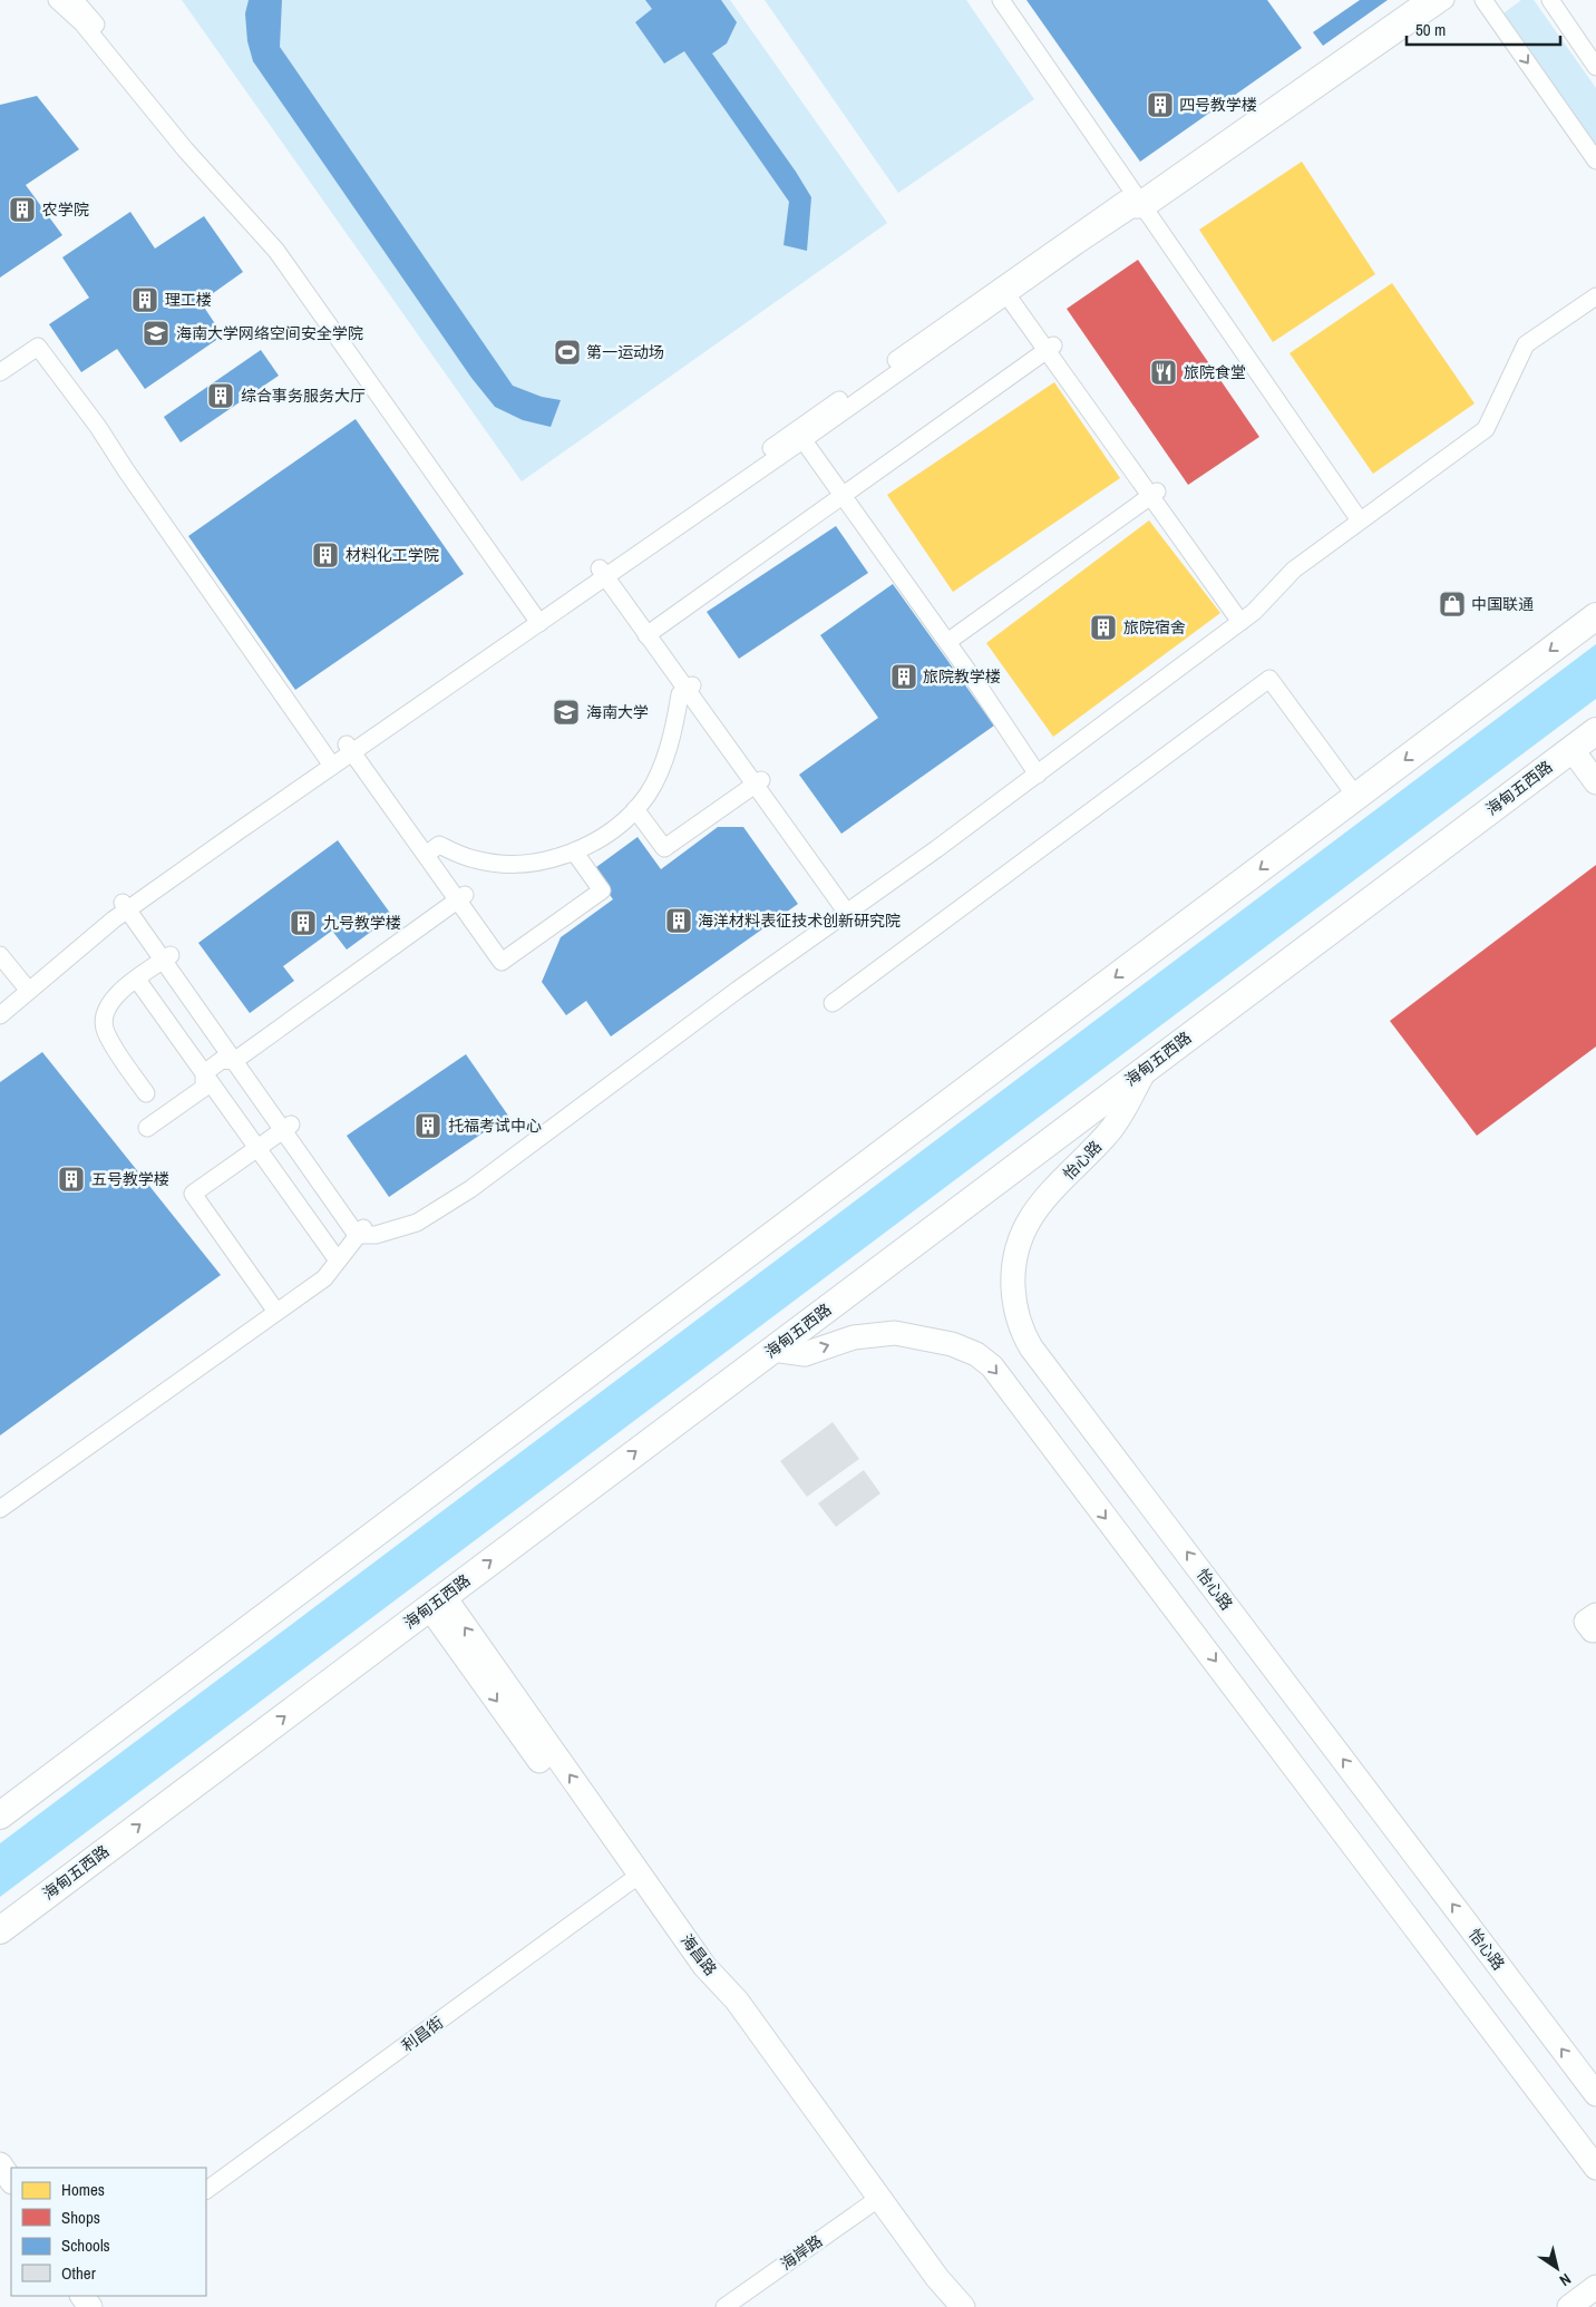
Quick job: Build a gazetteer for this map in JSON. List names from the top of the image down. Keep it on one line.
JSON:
{"streets":{"main road":["海甸五西路"],"street":["怡心路","海昌路","利昌街","海岸路"]},"crossings":[["海甸五西路","怡心路"],["海甸五西路","海昌路"],["海昌路","利昌街"],["海昌路","海岸路"]],"one_way":["怡心路"],"places":{"building":["四号教学楼","农学院","理工楼","综合事务服务大厅","材料化工学院","旅院宿舍","旅院教学楼","海洋材料表征技术创新研究院","九号教学楼","托福考试中心","五号教学楼"],"school or university":["海南大学网络空间安全学院","海南大学"],"sports":["第一运动场"],"restaurant":["旅院食堂"],"shop":["中国联通"]},"legend":["Homes","Shops","Schools","Other"],"scale_bar":"50 m","north":"bottom right"}
